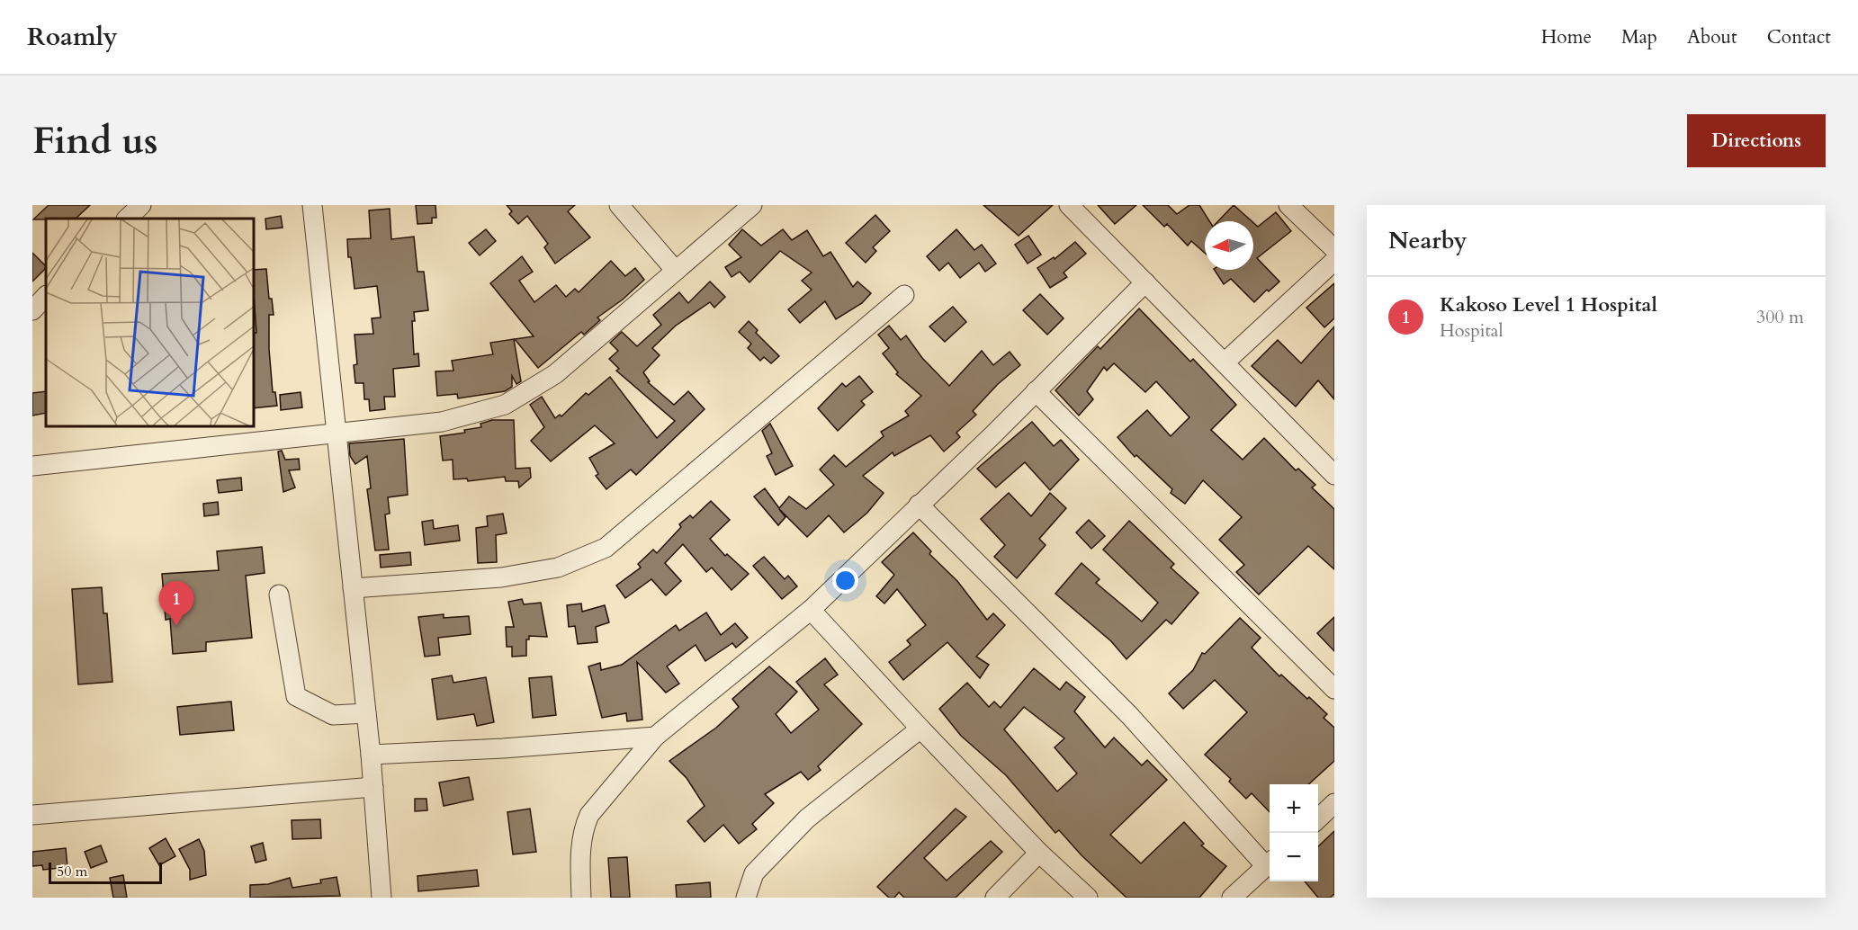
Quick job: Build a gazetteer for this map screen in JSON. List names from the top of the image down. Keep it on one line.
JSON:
{"scale_bar":"50 m","north":"left","page":{"header":"Roamly","nav":["Home","Map","About","Contact"],"buttons":"Directions","title":"Find us","heading":"Nearby","list":[{"mark":"1","name":"Kakoso Level 1 Hospital","note":"Hospital","value":"300 m"}],"pins":"1","map_buttons":["+","−"],"scale":"50 m"}}
